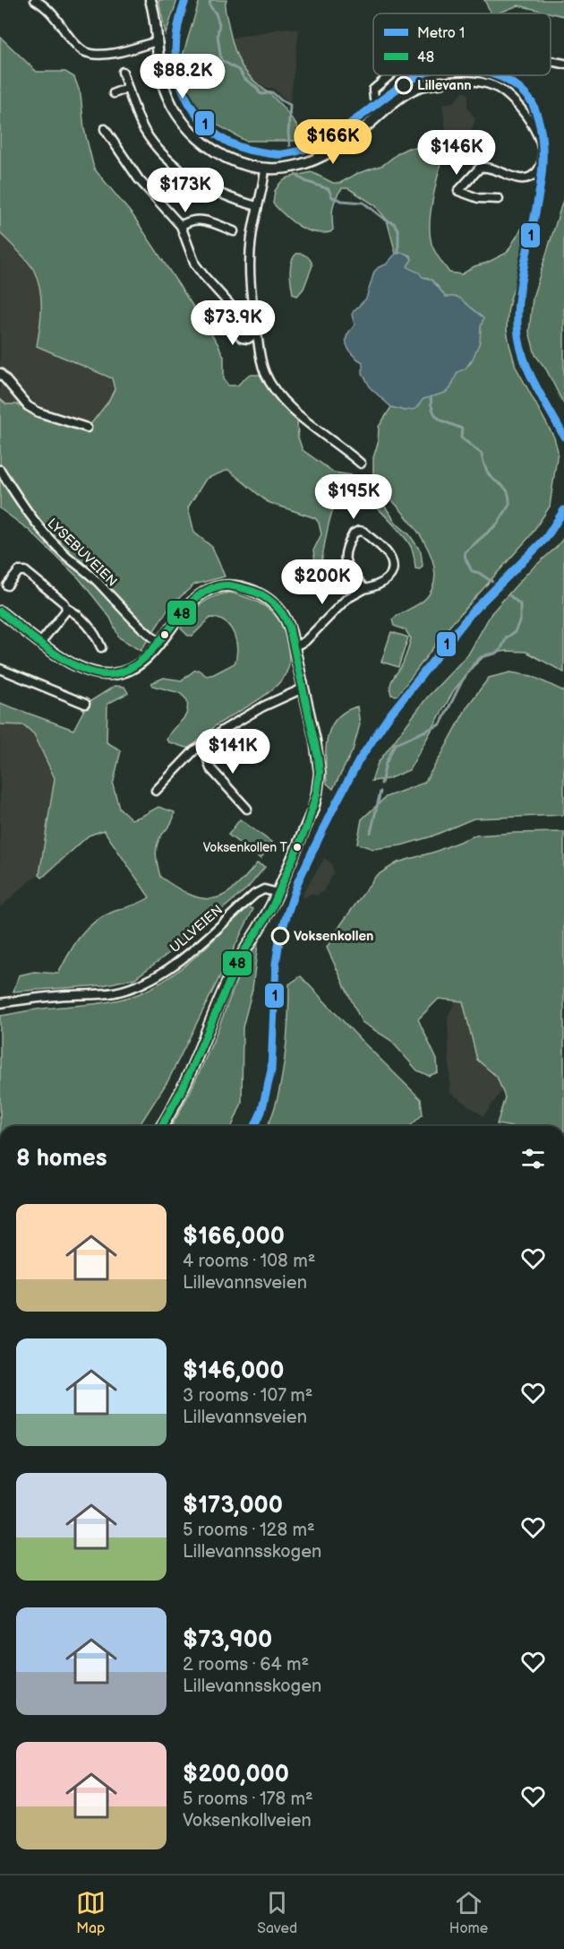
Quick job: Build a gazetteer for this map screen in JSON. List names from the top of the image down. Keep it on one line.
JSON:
{"streets":{"street":["LYSEBUVEIEN","ULLVEIEN"]},"places":["Lillevann","Voksenkollen T","Voksenkollen"],"lines":["metro line 1","transit line 48"],"legend":["Metro 1","48"],"page":{"price":["$88.2K","$166K","$146K","$173K","$73.9K","$195K","$200K","$141K"],"heading":"8 homes","list":[{"name":"$166,000","note":"4 rooms · 108 m² · Lillevannsveien"},{"name":"$146,000","note":"3 rooms · 107 m² · Lillevannsveien"},{"name":"$173,000","note":"5 rooms · 128 m² · Lillevannsskogen"},{"name":"$73,900","note":"2 rooms · 64 m² · Lillevannsskogen"},{"name":"$200,000","note":"5 rooms · 178 m² · Voksenkollveien"}],"tabs":["Map","Saved","Home"]}}
